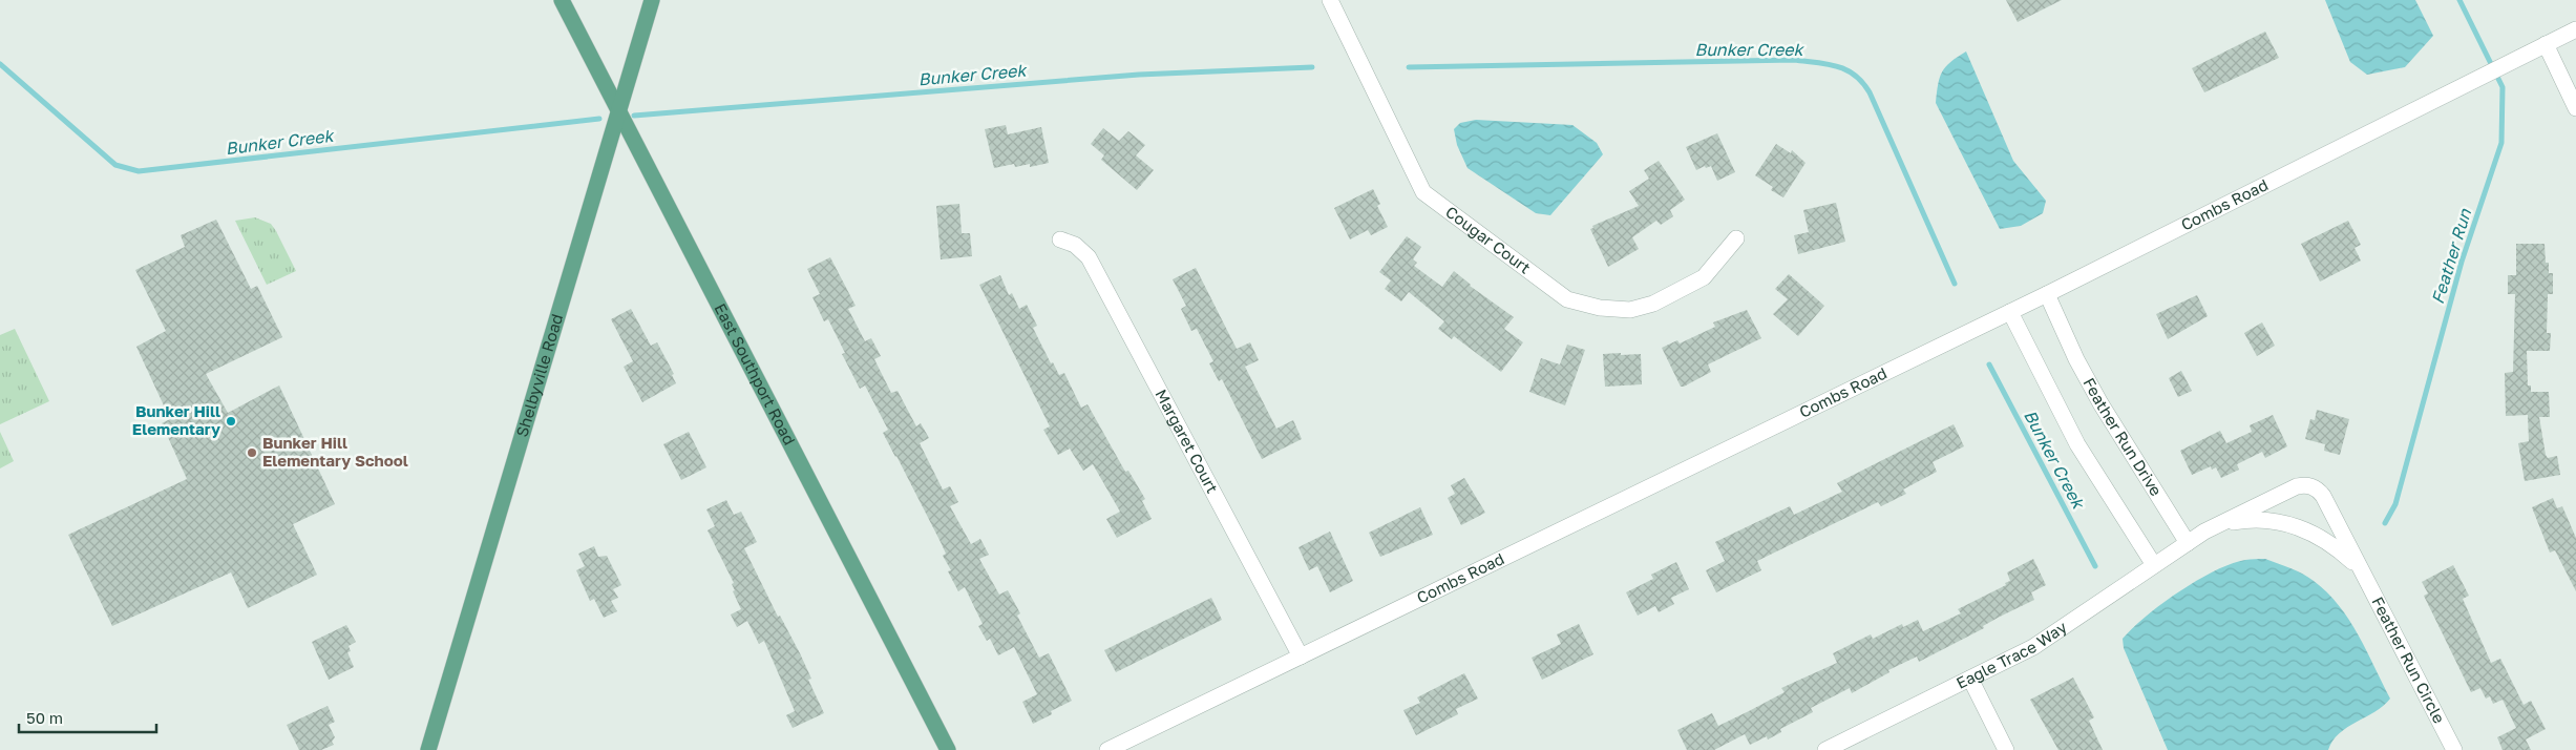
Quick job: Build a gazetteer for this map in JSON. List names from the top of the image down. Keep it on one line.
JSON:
{"streets":{"main road":["Shelbyville Road","East Southport Road"],"street":["Combs Road","Cougar Court","Feather Run Drive","Margaret Court","Eagle Trace Way","Feather Run Circle"]},"crossings":[["Combs Road","Feather Run Drive"],["Combs Road","Margaret Court"],["Shelbyville Road","East Southport Road"],["Feather Run Drive","Eagle Trace Way"]],"water":["Bunker Creek","Feather Run"],"places":["Bunker Hill Elementary","Bunker Hill Elementary School"],"scale_bar":"50 m"}
